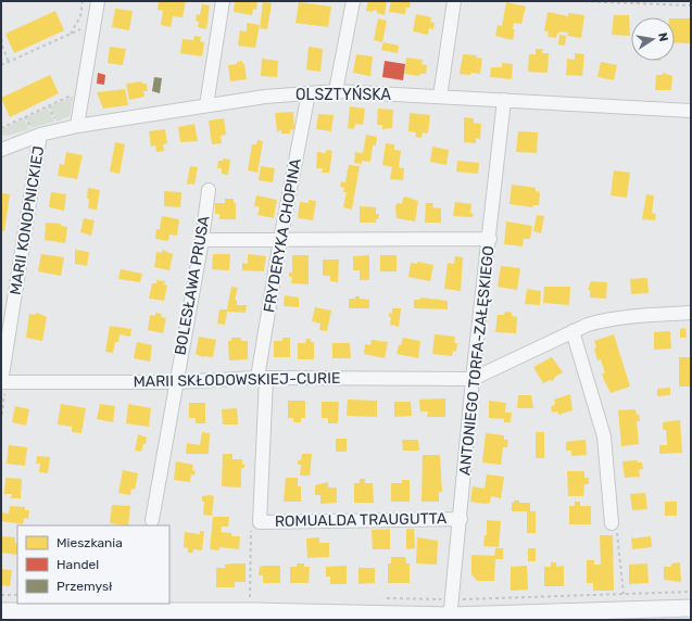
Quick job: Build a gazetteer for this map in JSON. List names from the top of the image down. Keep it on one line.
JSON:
{"streets":{"street":["OLSZTYŃSKA","MARII KONOPNICKIEJ","FRYDERYKA CHOPINA","BOLESŁAWA PRUSA","ANTONIEGO TORFA-ZAŁĘSKIEGO","MARII SKŁODOWSKIEJ-CURIE","ROMUALDA TRAUGUTTA"]},"crossings":[["OLSZTYŃSKA","MARII KONOPNICKIEJ"],["OLSZTYŃSKA","FRYDERYKA CHOPINA"],["OLSZTYŃSKA","ANTONIEGO TORFA-ZAŁĘSKIEGO"],["MARII KONOPNICKIEJ","MARII SKŁODOWSKIEJ-CURIE"],["FRYDERYKA CHOPINA","MARII SKŁODOWSKIEJ-CURIE"],["FRYDERYKA CHOPINA","ROMUALDA TRAUGUTTA"],["BOLESŁAWA PRUSA","MARII SKŁODOWSKIEJ-CURIE"],["ANTONIEGO TORFA-ZAŁĘSKIEGO","MARII SKŁODOWSKIEJ-CURIE"],["ANTONIEGO TORFA-ZAŁĘSKIEGO","ROMUALDA TRAUGUTTA"]],"legend":["Mieszkania","Handel","Przemysł"],"north":"right"}
